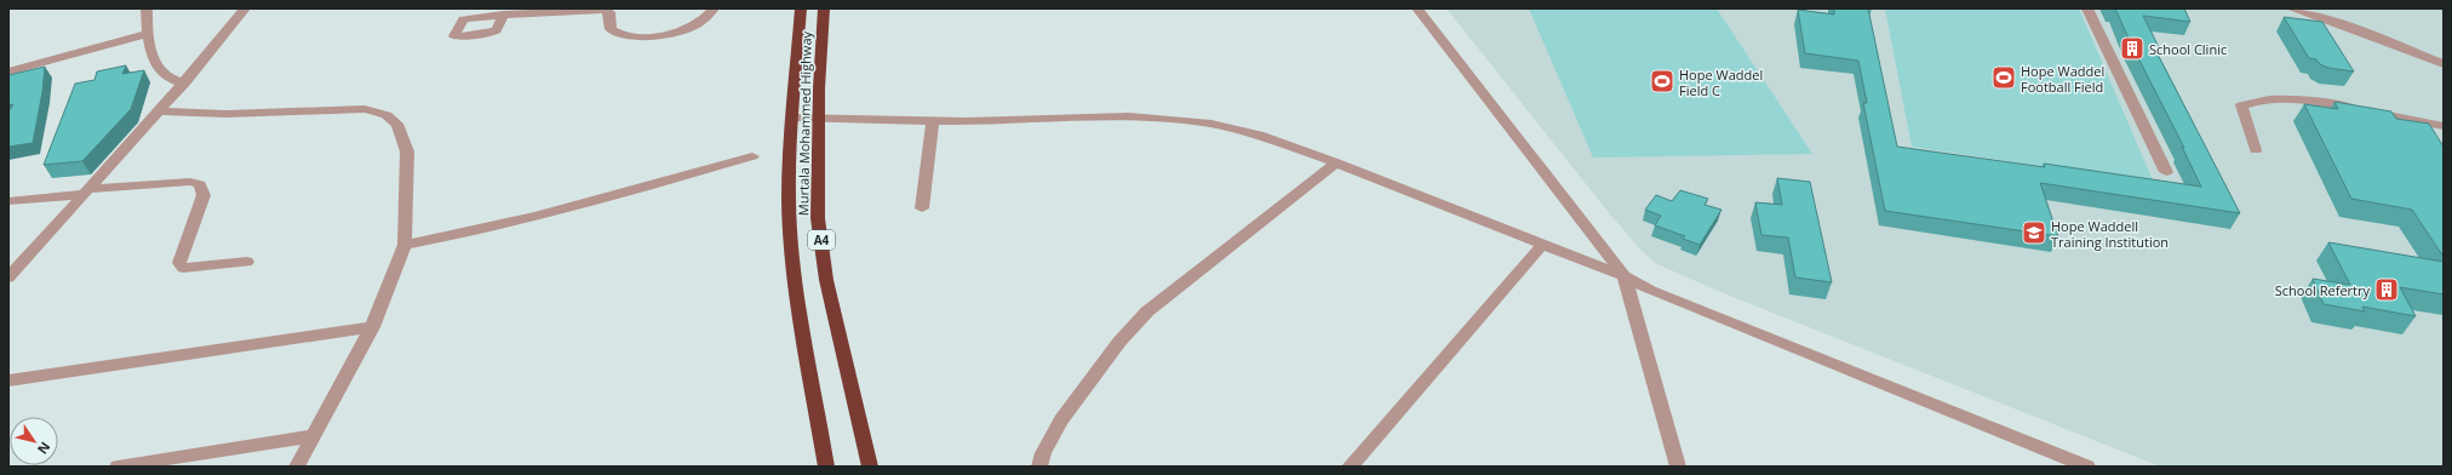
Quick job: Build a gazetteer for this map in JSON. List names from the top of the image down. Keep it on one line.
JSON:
{"streets":{"highway":["Murtala Mohammed Highway","A4"]},"places":{"building":["School Clinic","School Refertry"],"sports":["Hope Waddel Football Field","Hope Waddel Field C"],"school or university":["Hope Waddell Training Institution"]},"north":"bottom right"}
